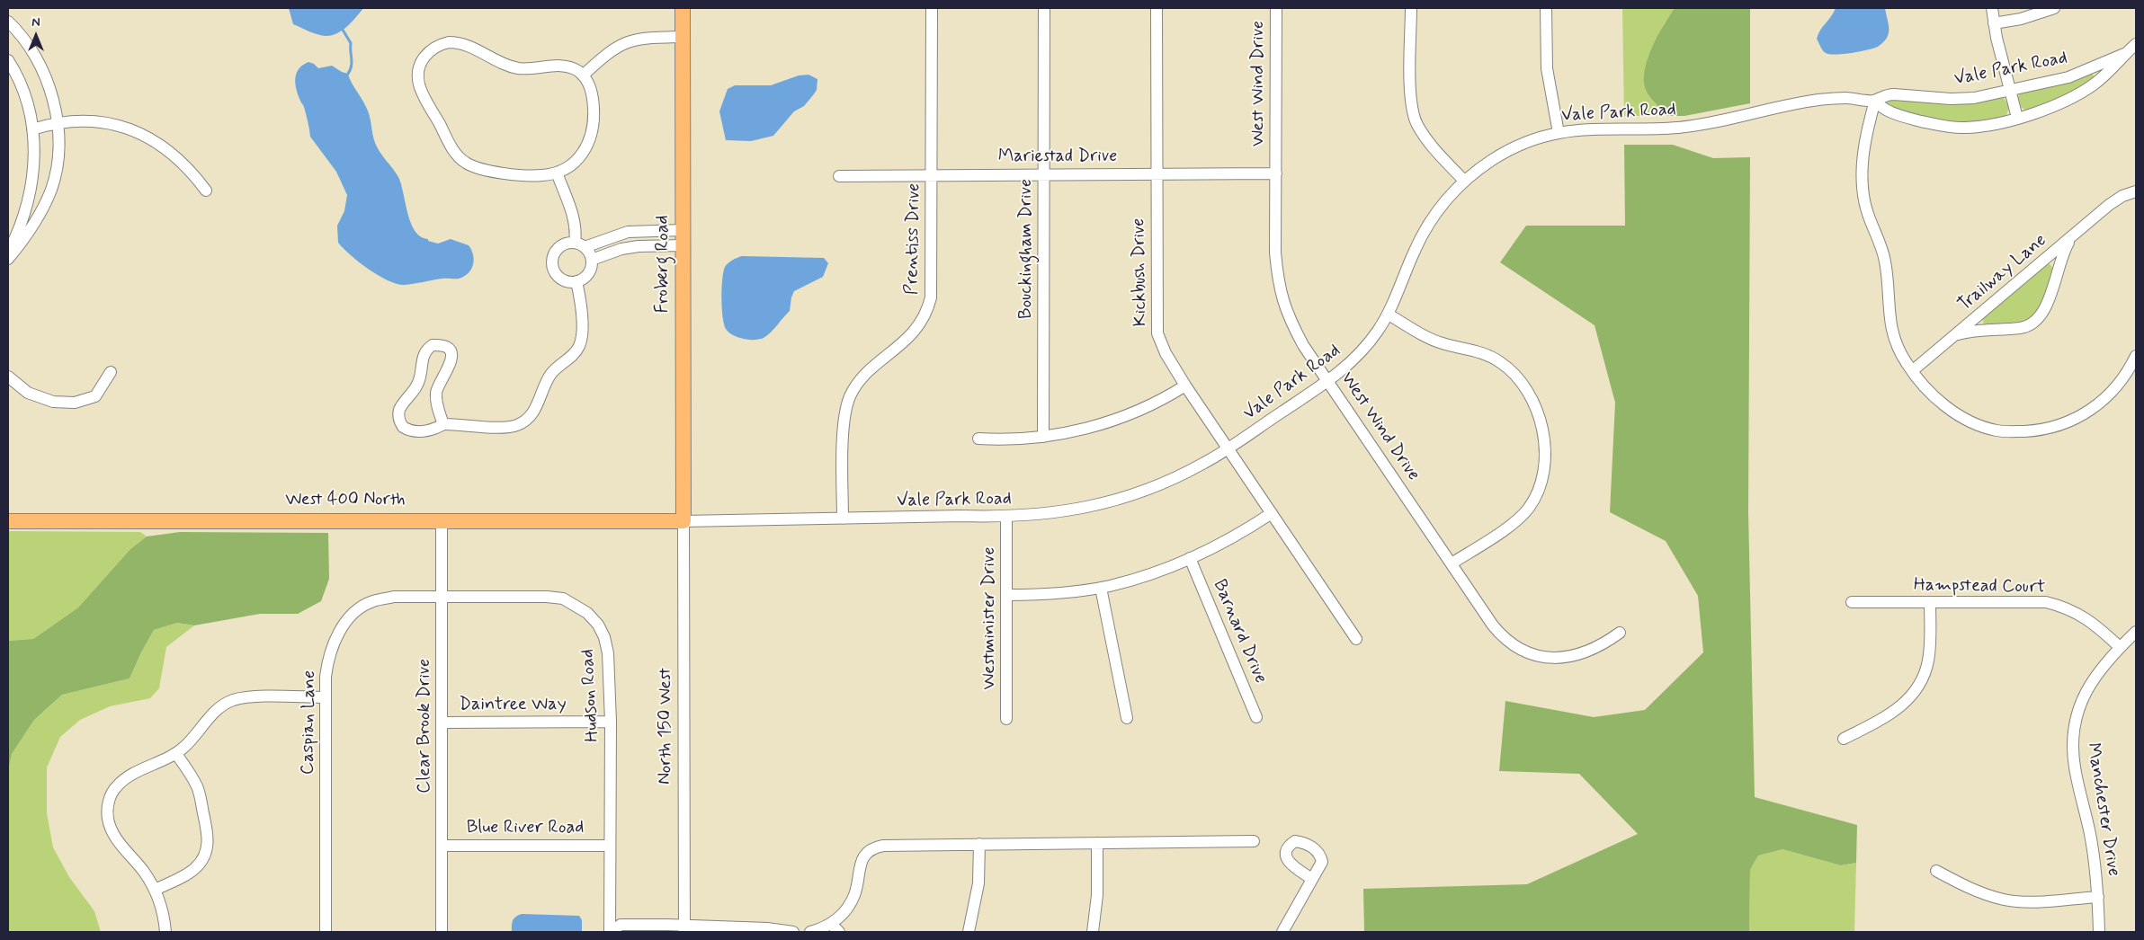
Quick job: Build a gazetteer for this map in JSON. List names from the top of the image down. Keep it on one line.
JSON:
{"streets":{"main road":["Froberg Road","West 400 North"],"street":["Vale Park Road","West Wind Drive","Mariestad Drive","Prentiss Drive","Bouckingham Drive","Kickbush Drive","Trailway Lane","Hampstead Court","Westminister Drive","Barnard Drive","Hudson Road","Daintree Way","Caspian Lane","Clear Brook Drive","North 150 West","Manchester Drive","Blue River Road"]},"crossings":[["Vale Park Road","West Wind Drive"],["Vale Park Road","Prentiss Drive"],["Vale Park Road","Froberg Road"],["Vale Park Road","Kickbush Drive"],["Vale Park Road","West 400 North"],["Vale Park Road","Westminister Drive"],["Vale Park Road","North 150 West"],["West Wind Drive","Mariestad Drive"],["Mariestad Drive","Prentiss Drive"],["Mariestad Drive","Bouckingham Drive"],["Mariestad Drive","Kickbush Drive"],["Froberg Road","West 400 North"],["Froberg Road","North 150 West"],["West 400 North","Clear Brook Drive"],["West 400 North","North 150 West"],["Hampstead Court","Manchester Drive"],["Hudson Road","Daintree Way"],["Hudson Road","Caspian Lane"],["Hudson Road","Clear Brook Drive"],["Hudson Road","Blue River Road"],["Daintree Way","Clear Brook Drive"],["Caspian Lane","Clear Brook Drive"],["Clear Brook Drive","Blue River Road"]],"north":"top"}
